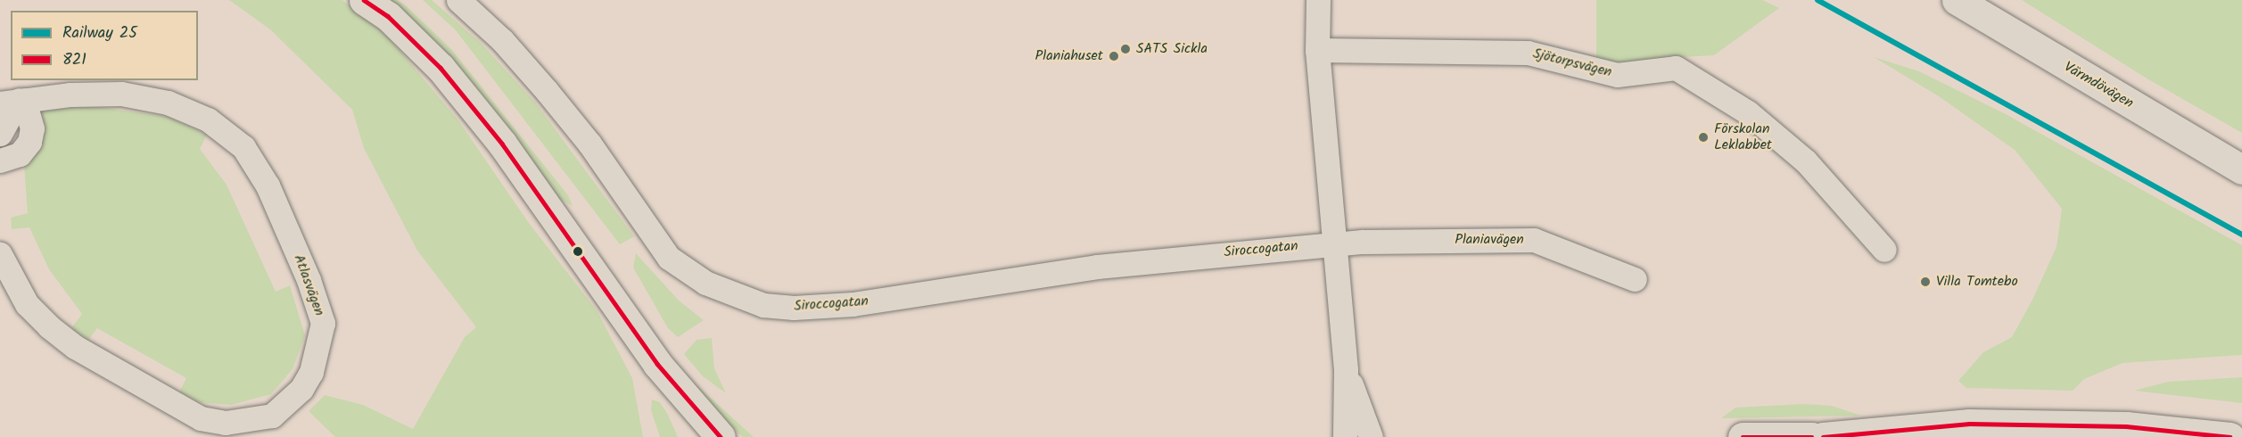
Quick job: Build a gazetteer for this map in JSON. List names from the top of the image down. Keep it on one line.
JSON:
{"streets":{"main road":["Värmdövägen"],"street":["Sjötorpsvägen","Planiavägen","Siroccogatan","Atlasvägen"]},"crossings":[["Planiavägen","Siroccogatan"]],"places":["SATS Sickla","Planiahuset","Förskolan Leklabbet","Villa Tomtebo"],"lines":["rail line 25","transit line 821"],"legend":["Railway 25","821"]}
